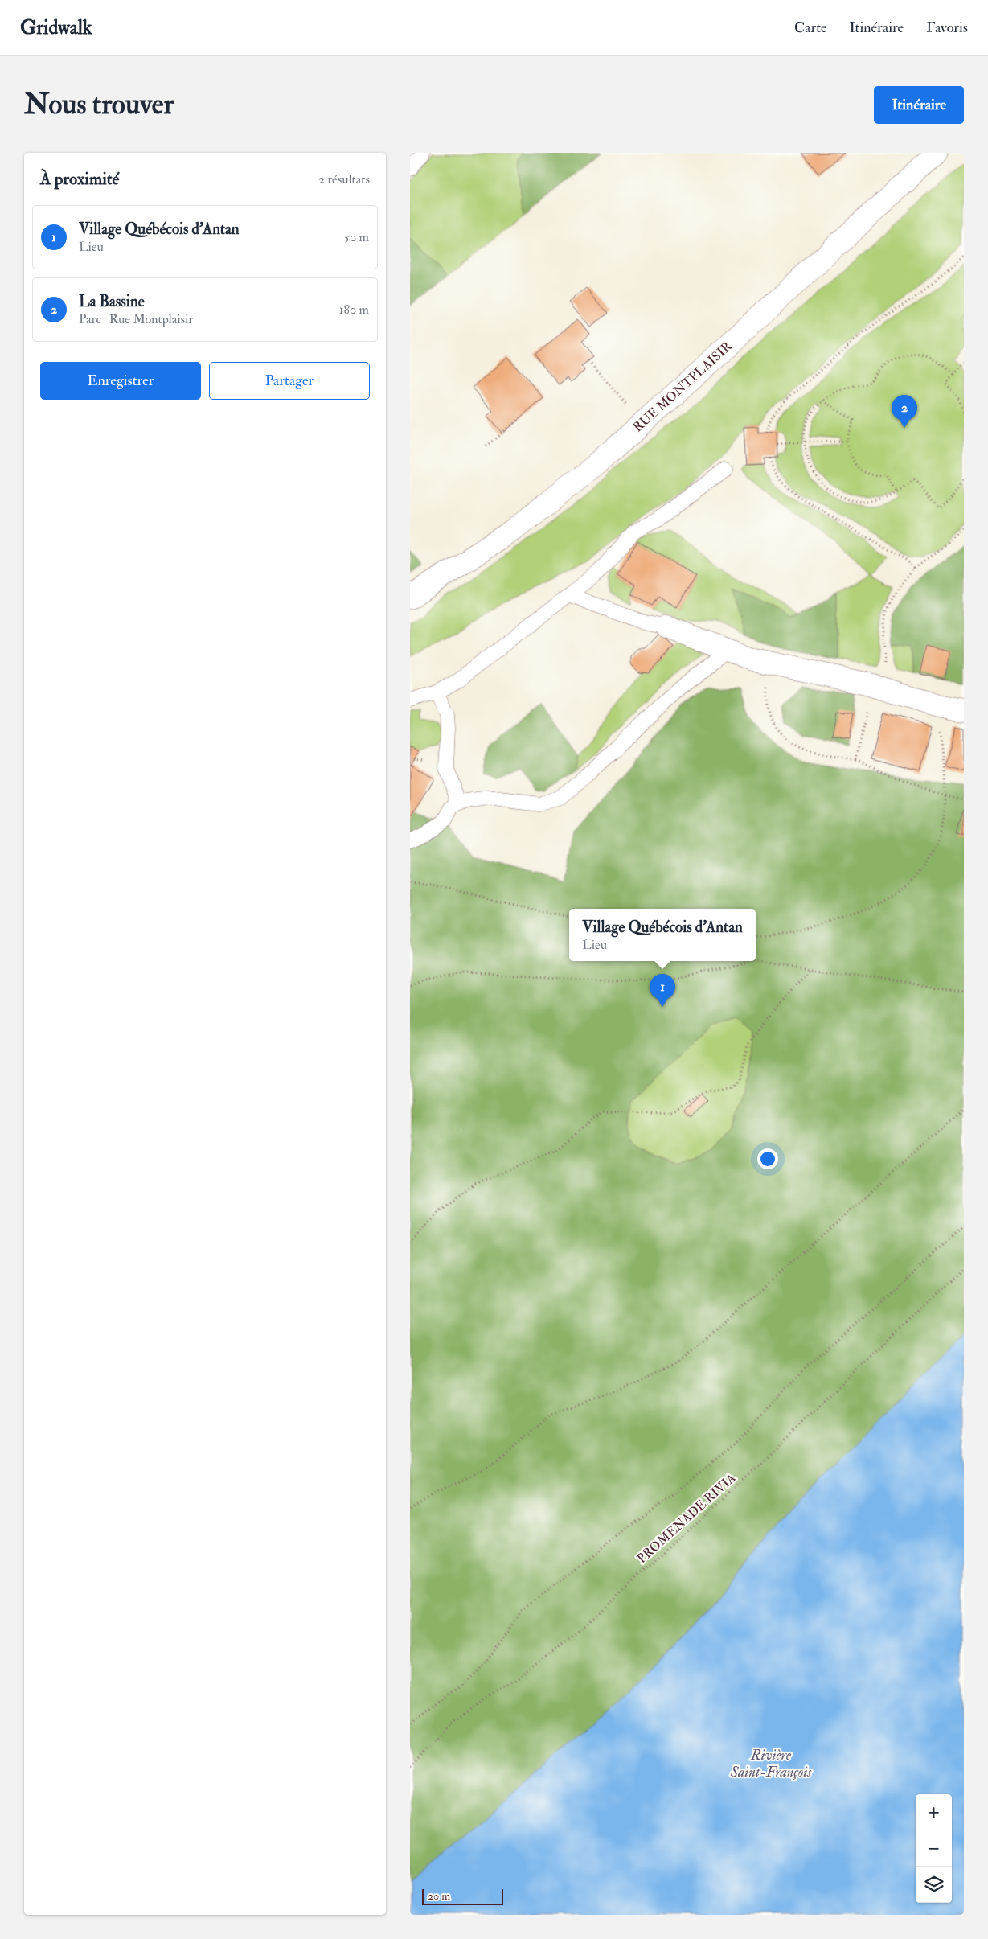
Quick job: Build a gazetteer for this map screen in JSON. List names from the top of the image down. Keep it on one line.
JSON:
{"streets":{"street":["RUE MONTPLAISIR"],"path":["PROMENADE RIVIA"]},"water":["Rivière Saint-François"],"scale_bar":"20 m","page":{"header":"Gridwalk","nav":["Carte","Itinéraire","Favoris"],"buttons":["Itinéraire",["Enregistrer","Partager"]],"title":"Nous trouver","heading":["À proximité","2 résultats"],"list":[{"mark":"1","name":"Village Québécois d'Antan","note":"Lieu","value":"50 m"},{"mark":"2","name":"La Bassine","note":"Parc · Rue Montplaisir","value":"180 m"}],"pins":["2","1"],"popup":["Village Québécois d'Antan","Lieu"],"map_buttons":["+","−"],"scale":"20 m"}}
